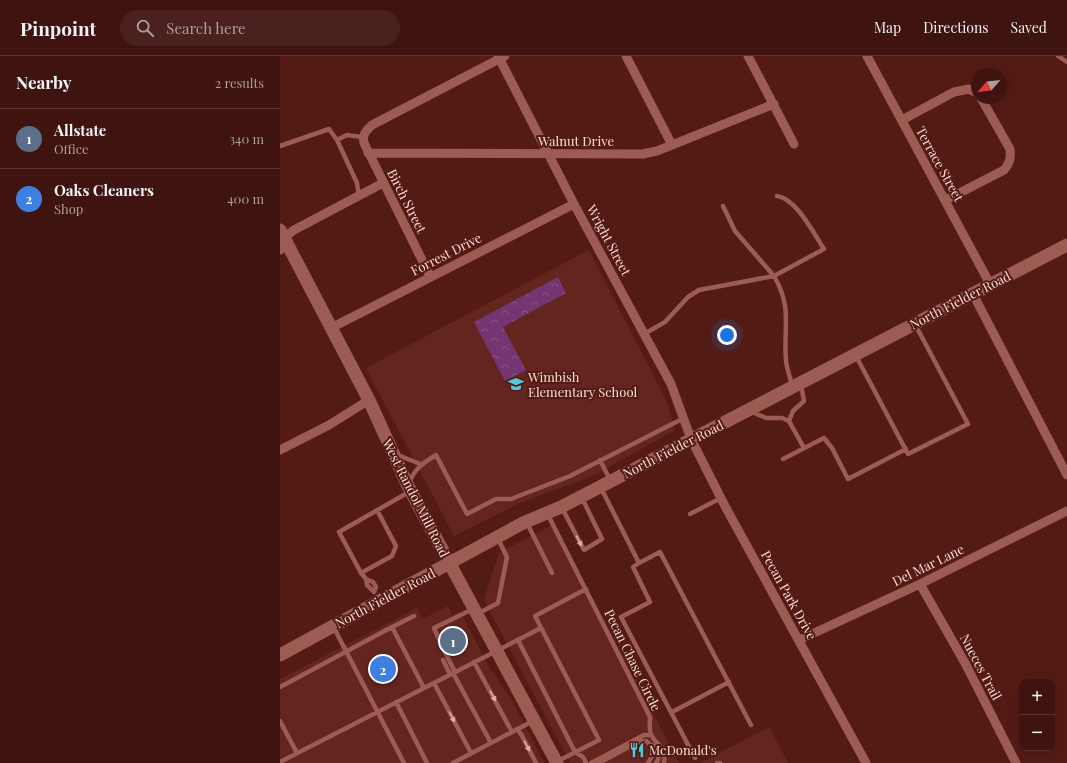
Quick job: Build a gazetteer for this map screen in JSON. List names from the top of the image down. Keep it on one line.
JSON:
{"streets":{"main road":["North Fielder Road","West Randol Mill Road"],"street":["Walnut Drive","Terrace Street","Birch Street","Wright Street","Forrest Drive","Del Mar Lane","Pecan Park Drive","Nueces Trail"],"lane":["Pecan Chase Circle"]},"crossings":[["Walnut Drive","Birch Street"],["Walnut Drive","Wright Street"],["Terrace Street","North Fielder Road"],["Birch Street","Forrest Drive"],["Wright Street","Forrest Drive"],["Wright Street","North Fielder Road"],["Wright Street","Pecan Park Drive"],["Forrest Drive","West Randol Mill Road"],["North Fielder Road","West Randol Mill Road"],["North Fielder Road","Pecan Park Drive"],["North Fielder Road","Pecan Chase Circle"],["Del Mar Lane","Pecan Park Drive"],["Del Mar Lane","Nueces Trail"]],"places":{"school or university":["Wimbish Elementary School"],"restaurant":["McDonald's"]},"north":"bottom left","page":{"header":"Pinpoint","search":"Search here","nav":["Map","Directions","Saved"],"heading":["Nearby","2 results"],"list":[{"mark":"1","name":"Allstate","note":"Office","value":"340 m"},{"mark":"2","name":"Oaks Cleaners","note":"Shop","value":"400 m"}],"pins":["1","2"],"map_buttons":["+","−"]}}
